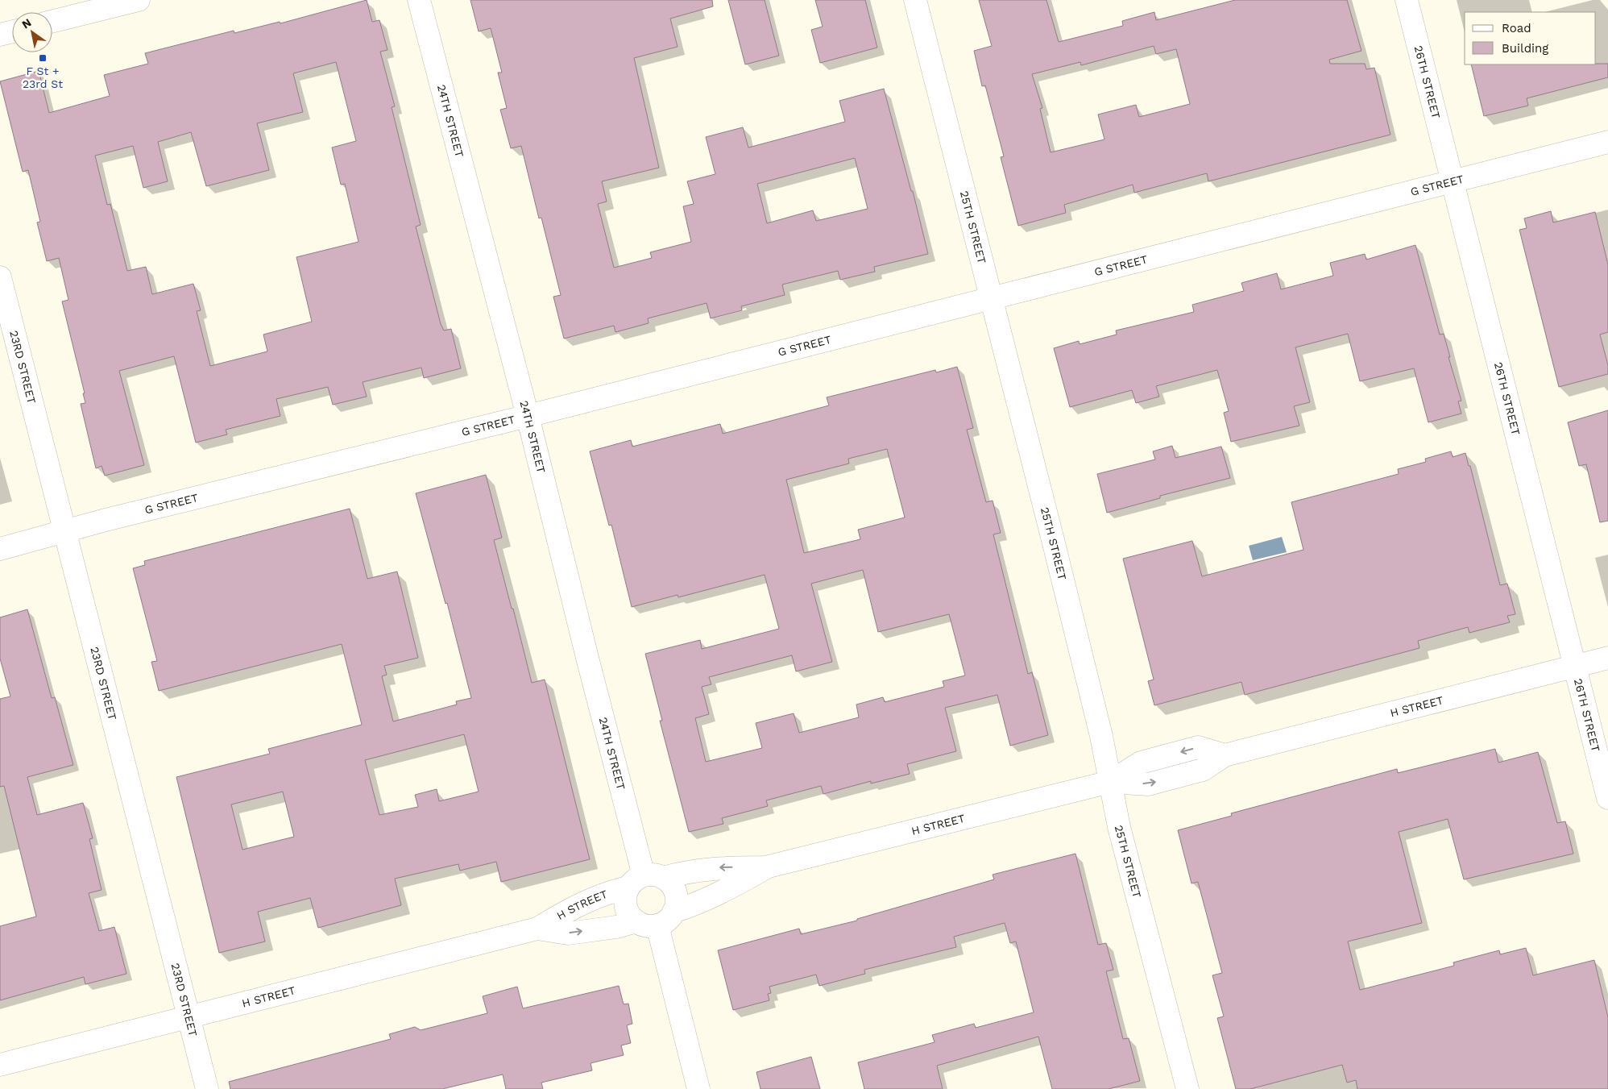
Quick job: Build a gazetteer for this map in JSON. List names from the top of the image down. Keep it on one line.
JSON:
{"streets":{"street":["26TH STREET","24TH STREET","G STREET","25TH STREET","23RD STREET","H STREET"]},"crossings":[["26TH STREET","G STREET"],["26TH STREET","H STREET"],["24TH STREET","G STREET"],["24TH STREET","H STREET"],["G STREET","25TH STREET"],["G STREET","23RD STREET"],["25TH STREET","H STREET"],["23RD STREET","H STREET"]],"places":{"transit":["F St + 23rd St"]},"legend":["Road","Building"],"north":"top left"}
